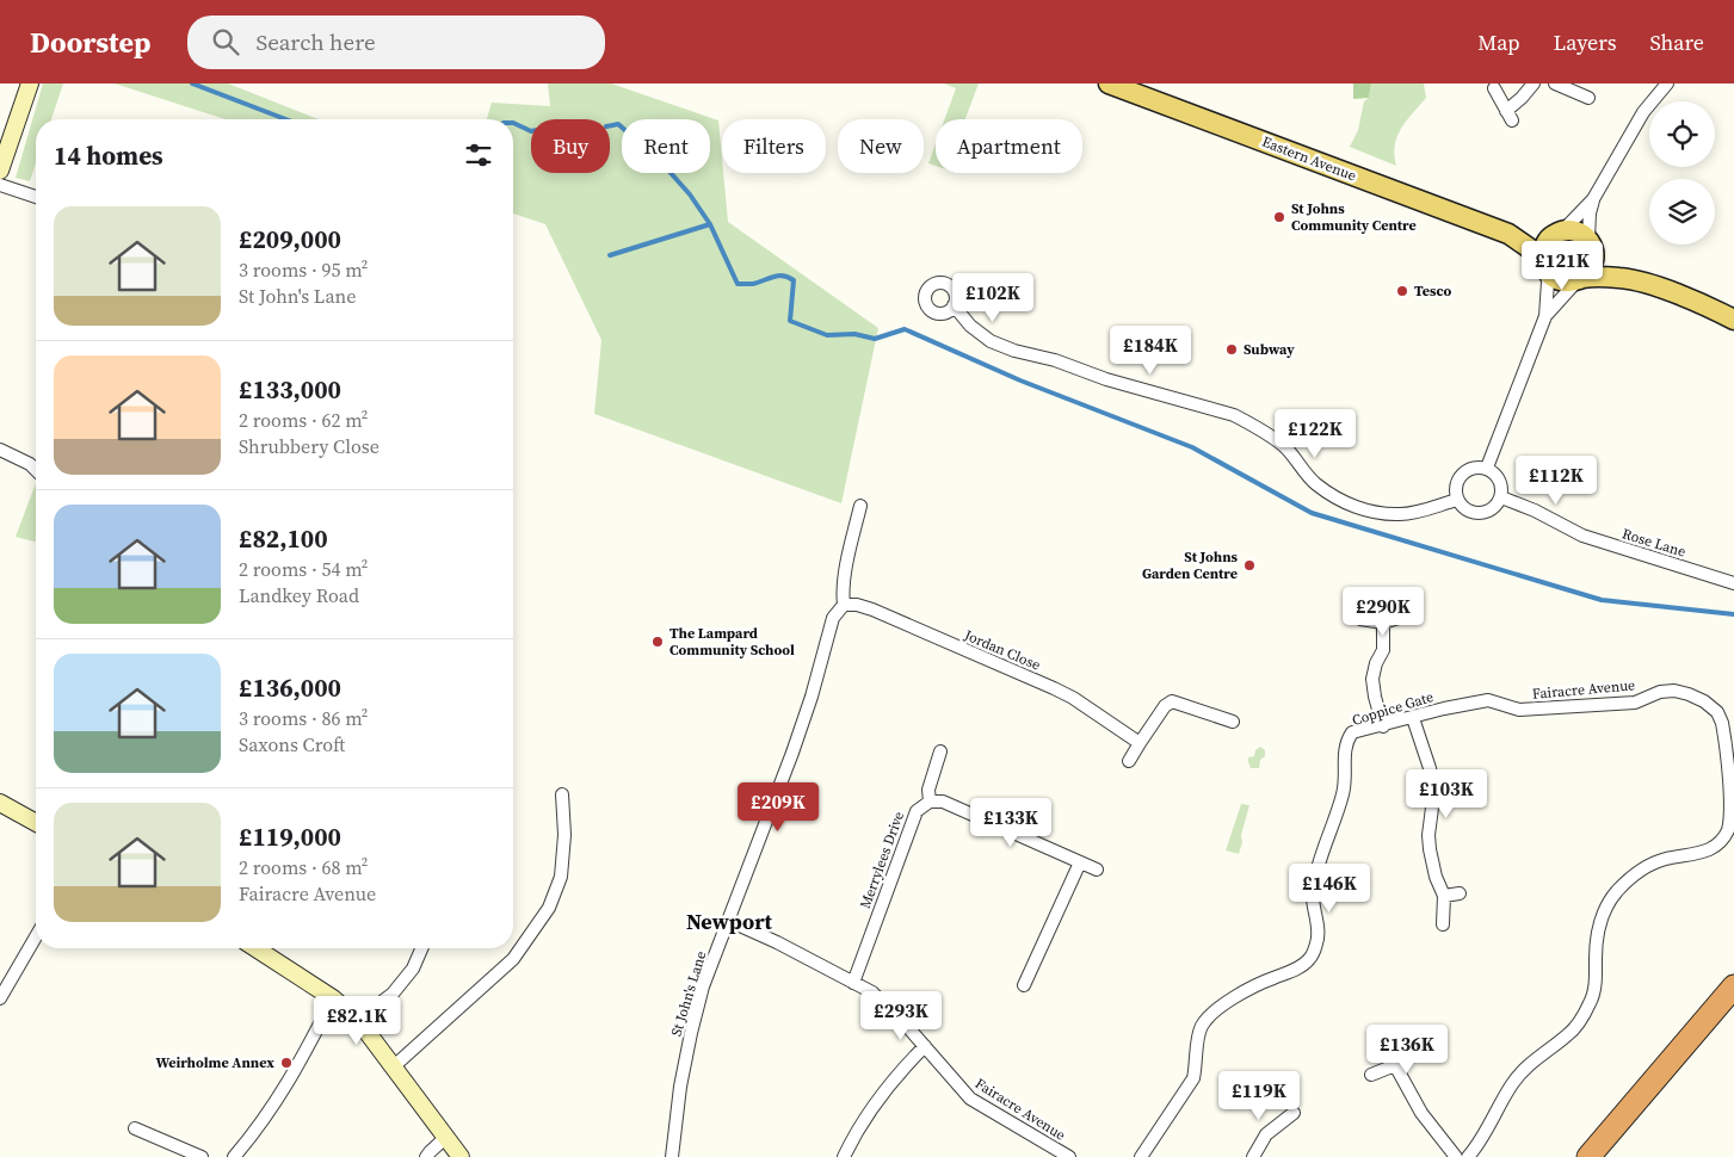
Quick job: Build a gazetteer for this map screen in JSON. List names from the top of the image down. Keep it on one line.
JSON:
{"streets":{"main road":["Eastern Avenue"],"street":["Rose Lane","Jordan Close","Fairacre Avenue","Coppice Gate","Merrylees Drive","St John's Lane"]},"crossings":[["Jordan Close","St John's Lane"],["Fairacre Avenue","Coppice Gate"],["Fairacre Avenue","Merrylees Drive"],["Fairacre Avenue","St John's Lane"]],"districts":["Newport"],"places":["St Johns Community Centre","Tesco","Subway","St Johns Garden Centre","The Lampard Community School","Weirholme Annex"],"page":{"header":"Doorstep","search":"Search here","nav":["Map","Layers","Share"],"chip":["Buy","Rent","Filters","New","Apartment"],"heading":"14 homes","list":[{"name":"£209,000","note":"3 rooms · 95 m² · St John's Lane"},{"name":"£133,000","note":"2 rooms · 62 m² · Shrubbery Close"},{"name":"£82,100","note":"2 rooms · 54 m² · Landkey Road"},{"name":"£136,000","note":"3 rooms · 86 m² · Saxons Croft"},{"name":"£119,000","note":"2 rooms · 68 m² · Fairacre Avenue"}],"price":["£121K","£102K","£184K","£122K","£112K","£290K","£103K","£209K","£133K","£146K","£293K","£82.1K","£136K","£119K"]}}
